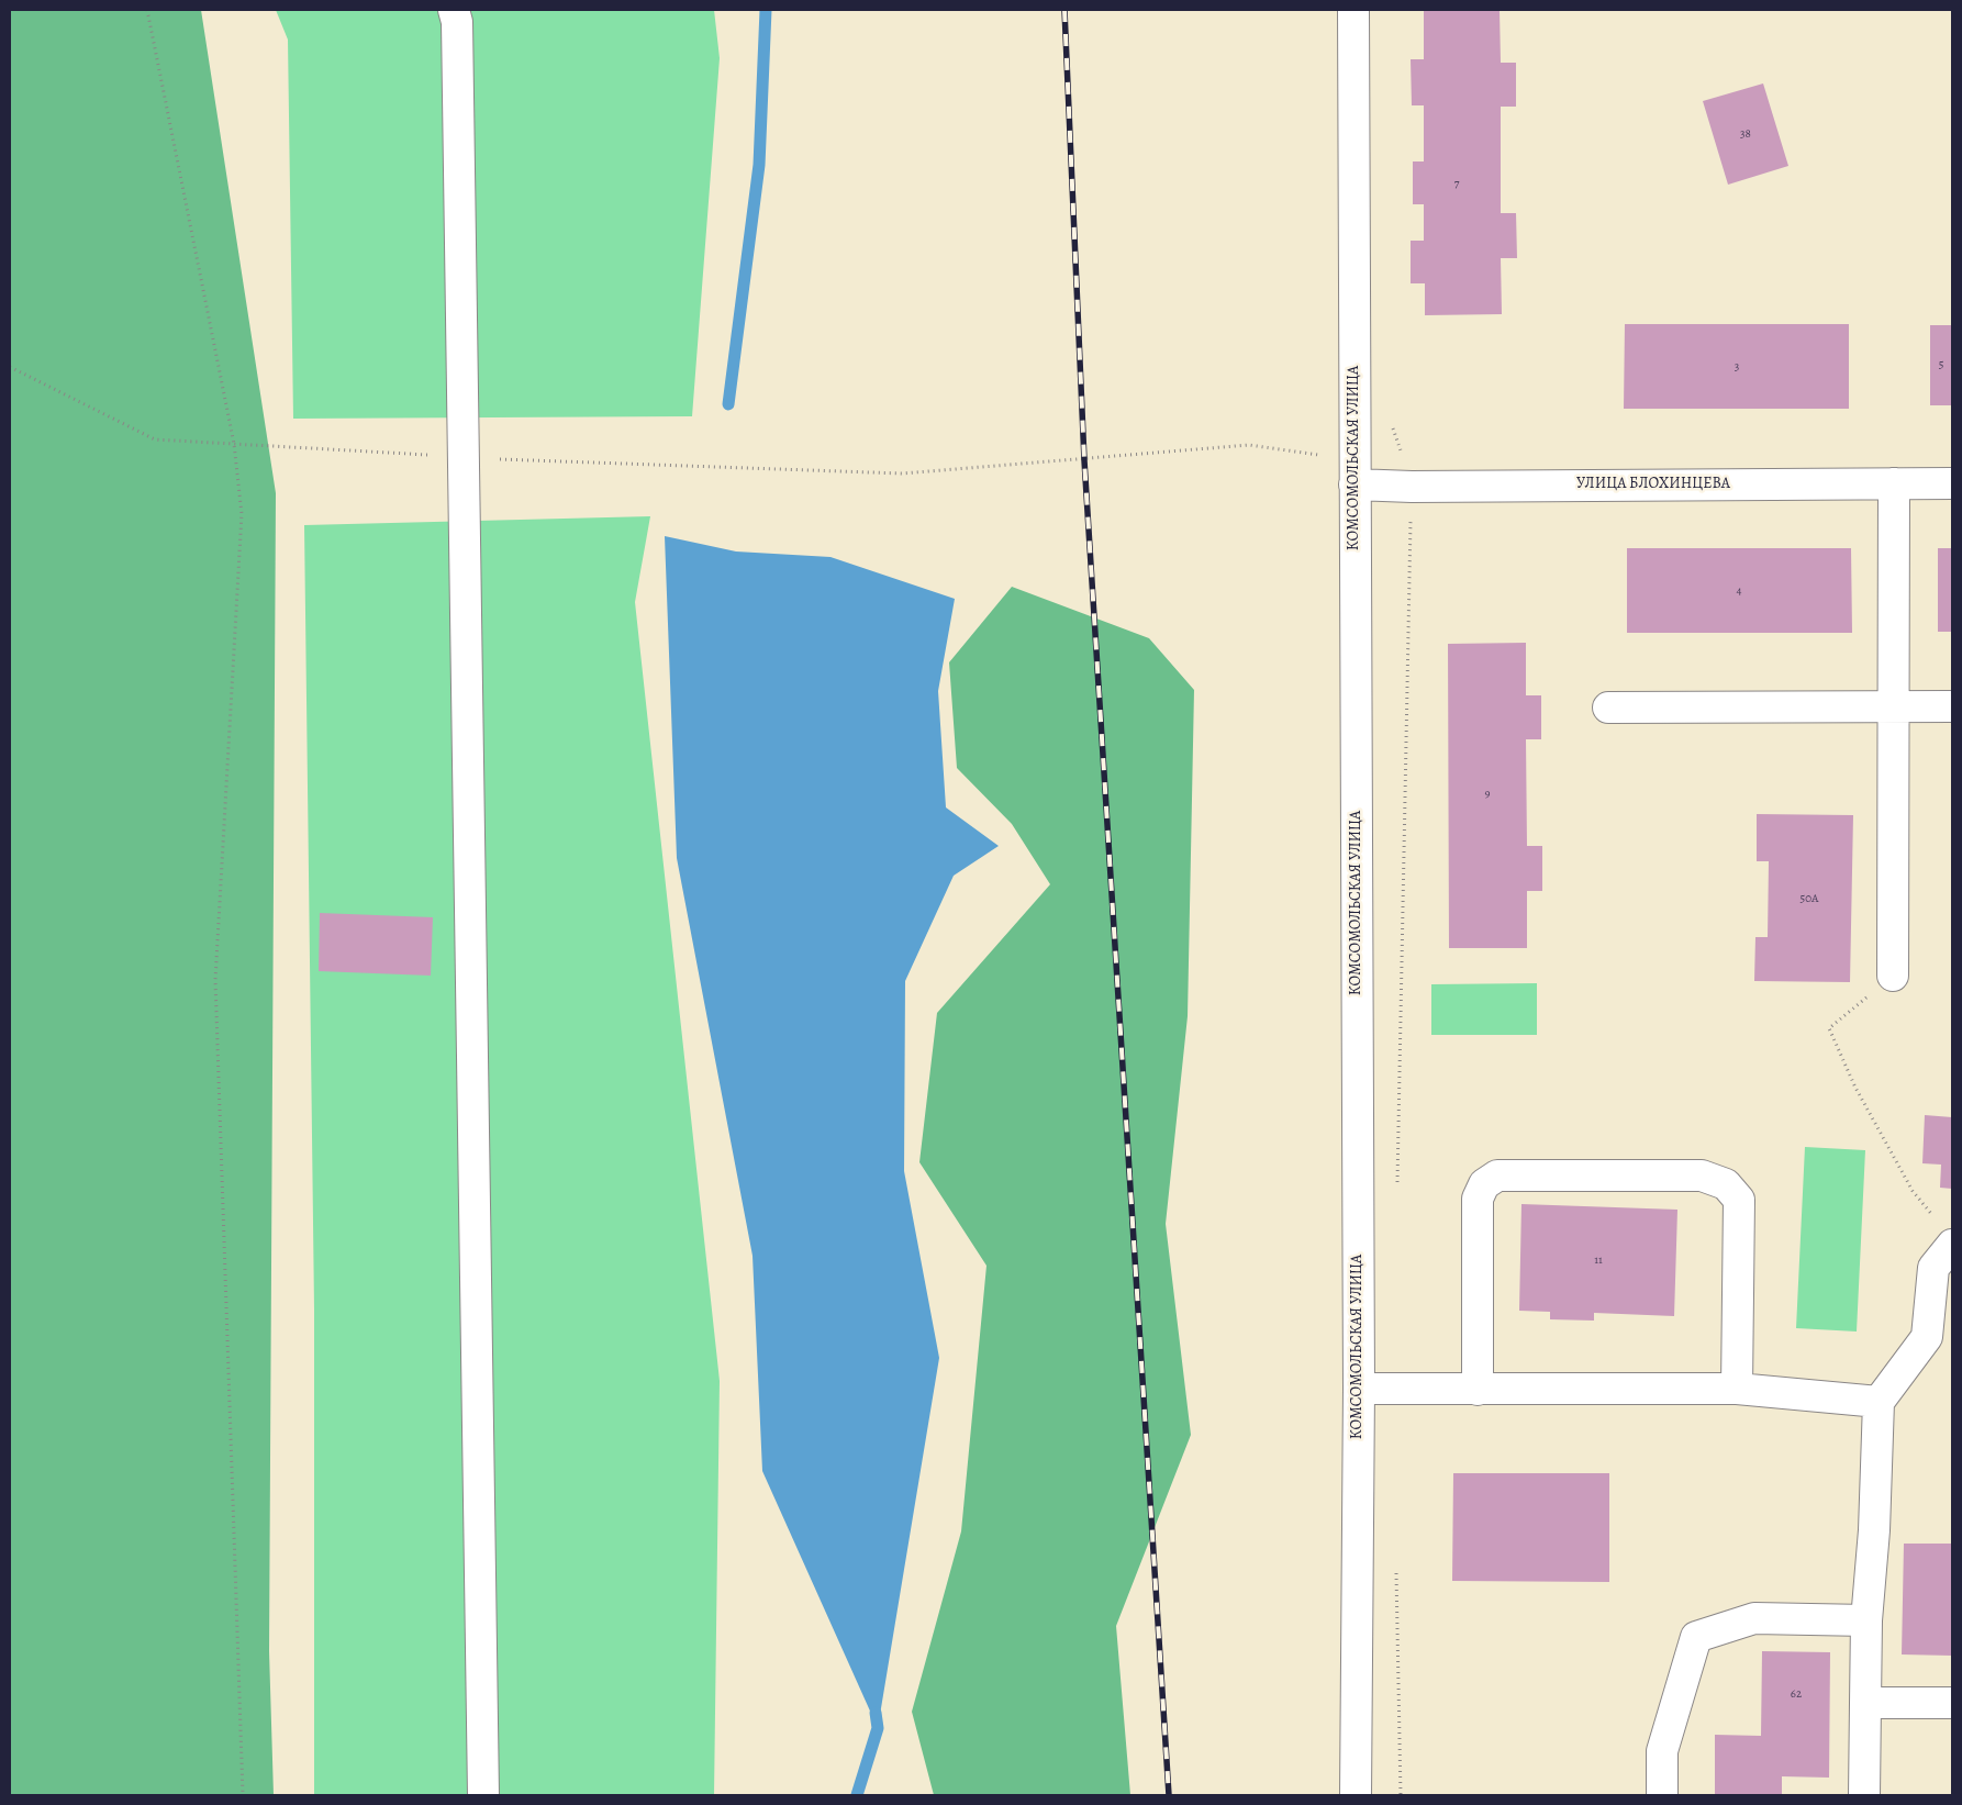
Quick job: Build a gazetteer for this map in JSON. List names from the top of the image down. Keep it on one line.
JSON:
{"streets":{"street":["КОМСОМОЛЬСКАЯ УЛИЦА","УЛИЦА БЛОХИНЦЕВА"]},"crossings":[["КОМСОМОЛЬСКАЯ УЛИЦА","УЛИЦА БЛОХИНЦЕВА"]],"house_numbers":["38","7","5","3","4","9","50А","11","62"]}
